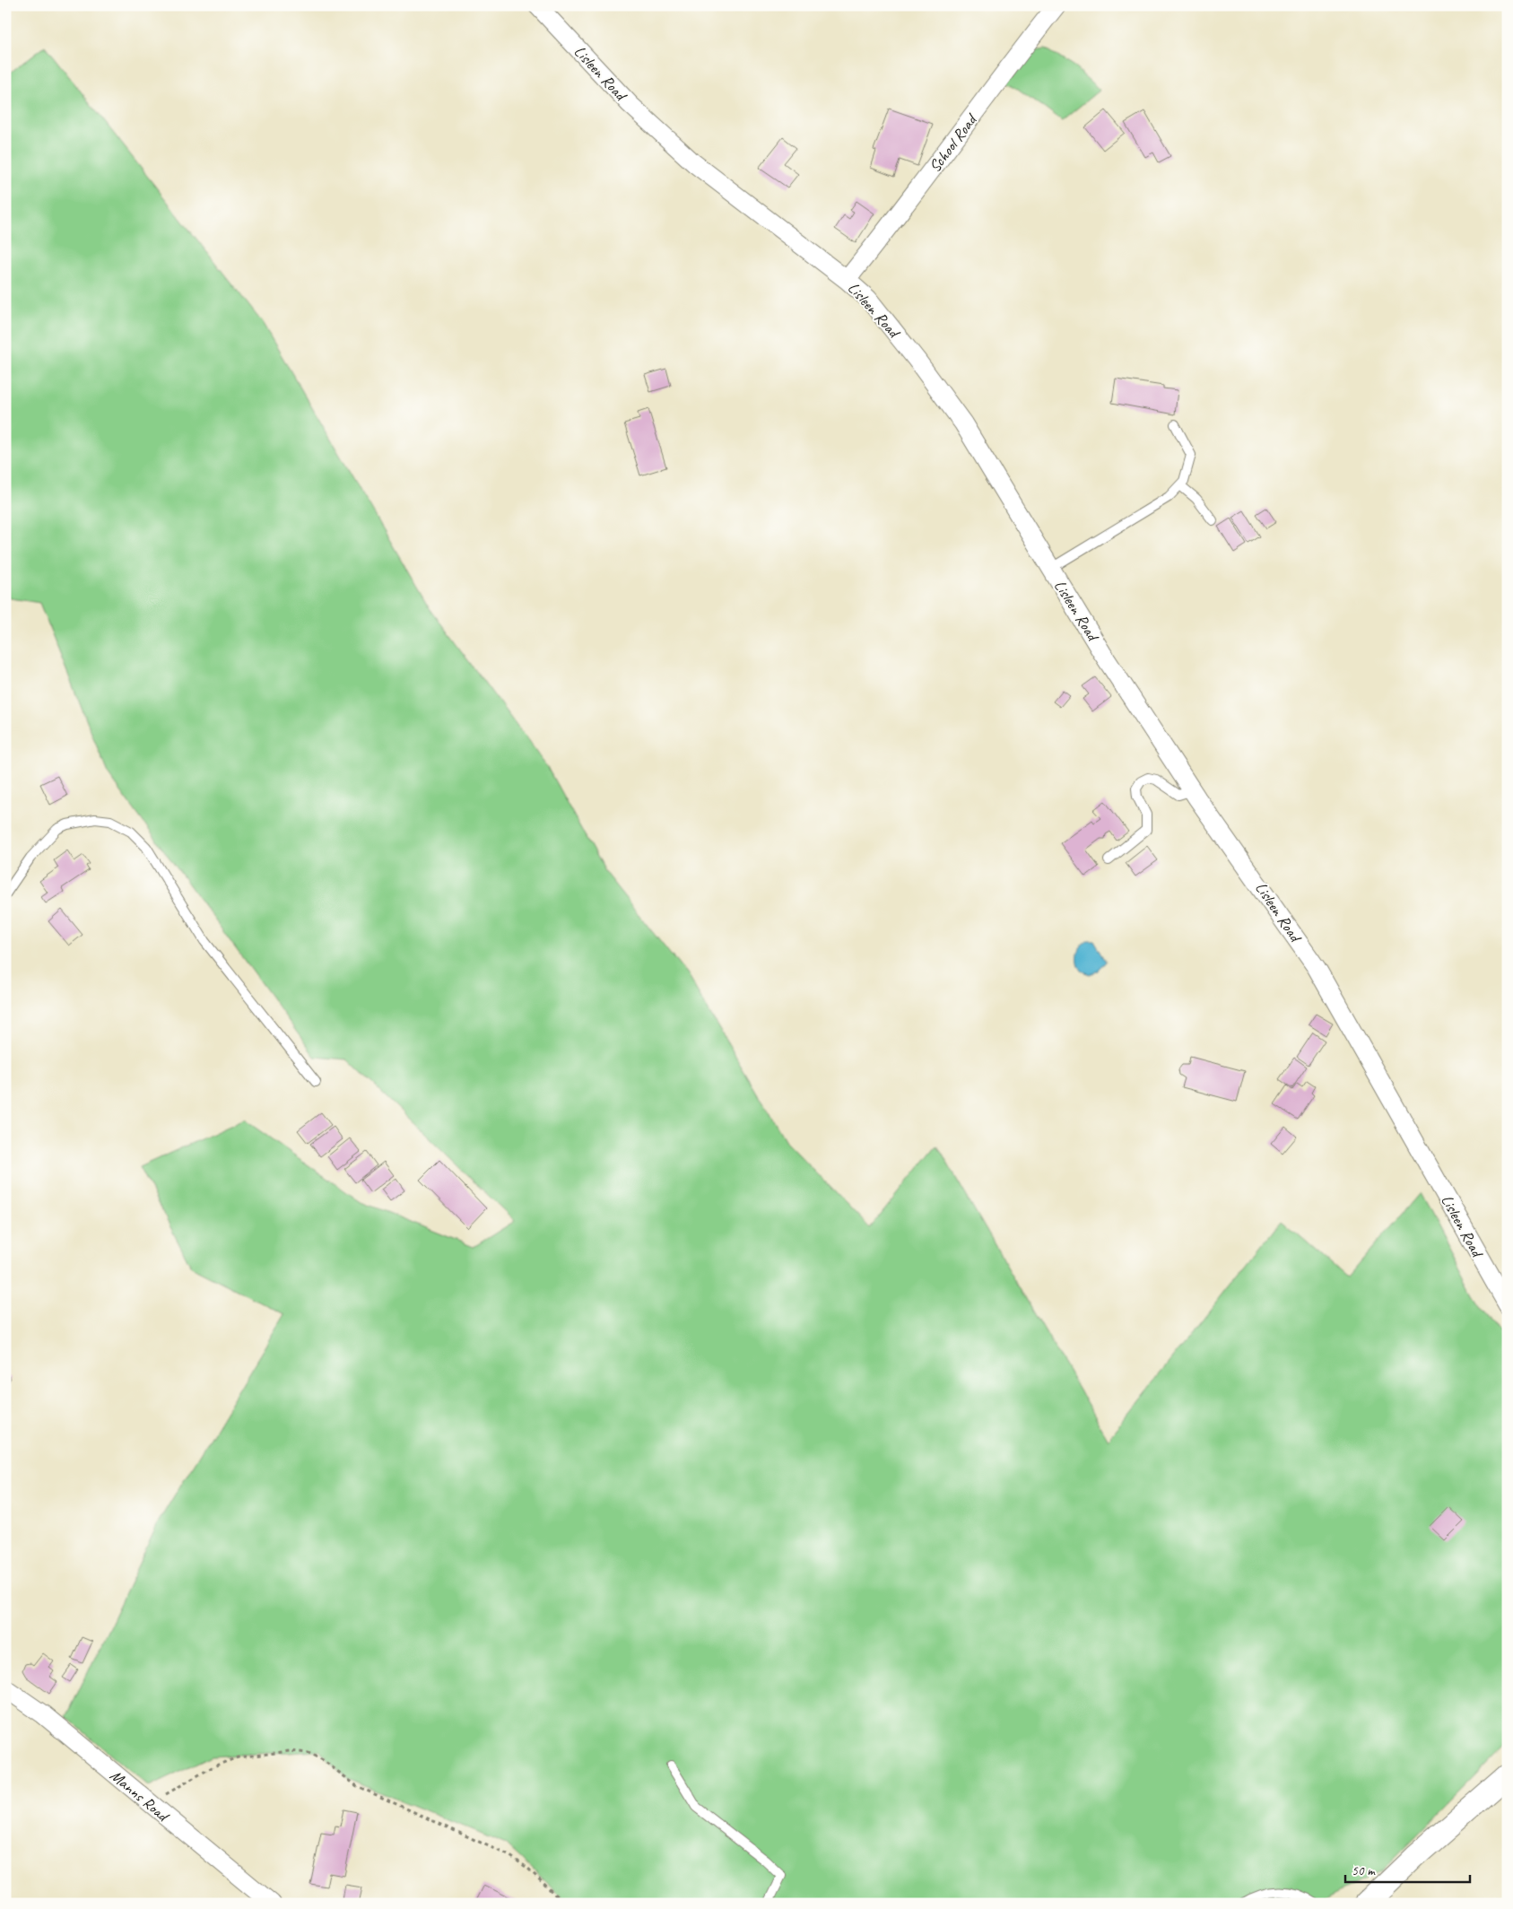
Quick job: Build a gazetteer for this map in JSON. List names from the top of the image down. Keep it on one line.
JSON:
{"streets":{"street":["Lisleen Road","School Road","Manns Road"]},"crossings":[["Lisleen Road","School Road"]],"scale_bar":"50 m"}
